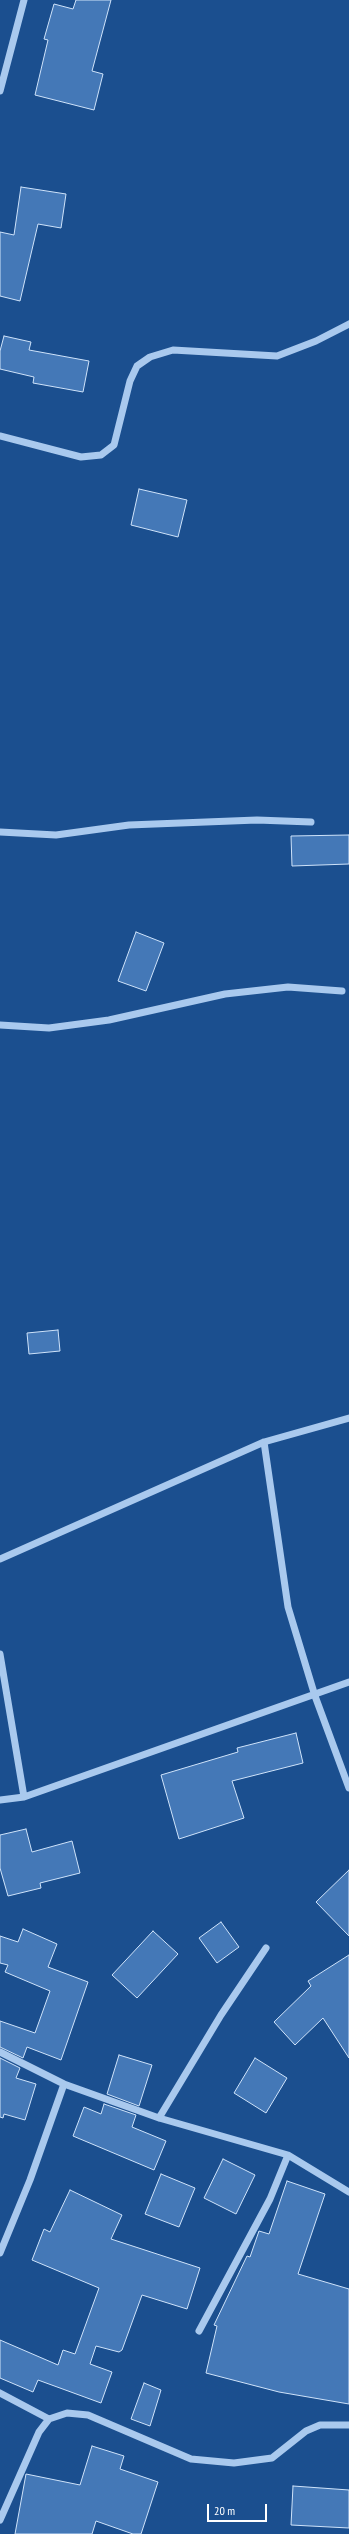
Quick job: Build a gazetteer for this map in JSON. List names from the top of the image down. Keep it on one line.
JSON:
{"scale_bar":"20 m"}
